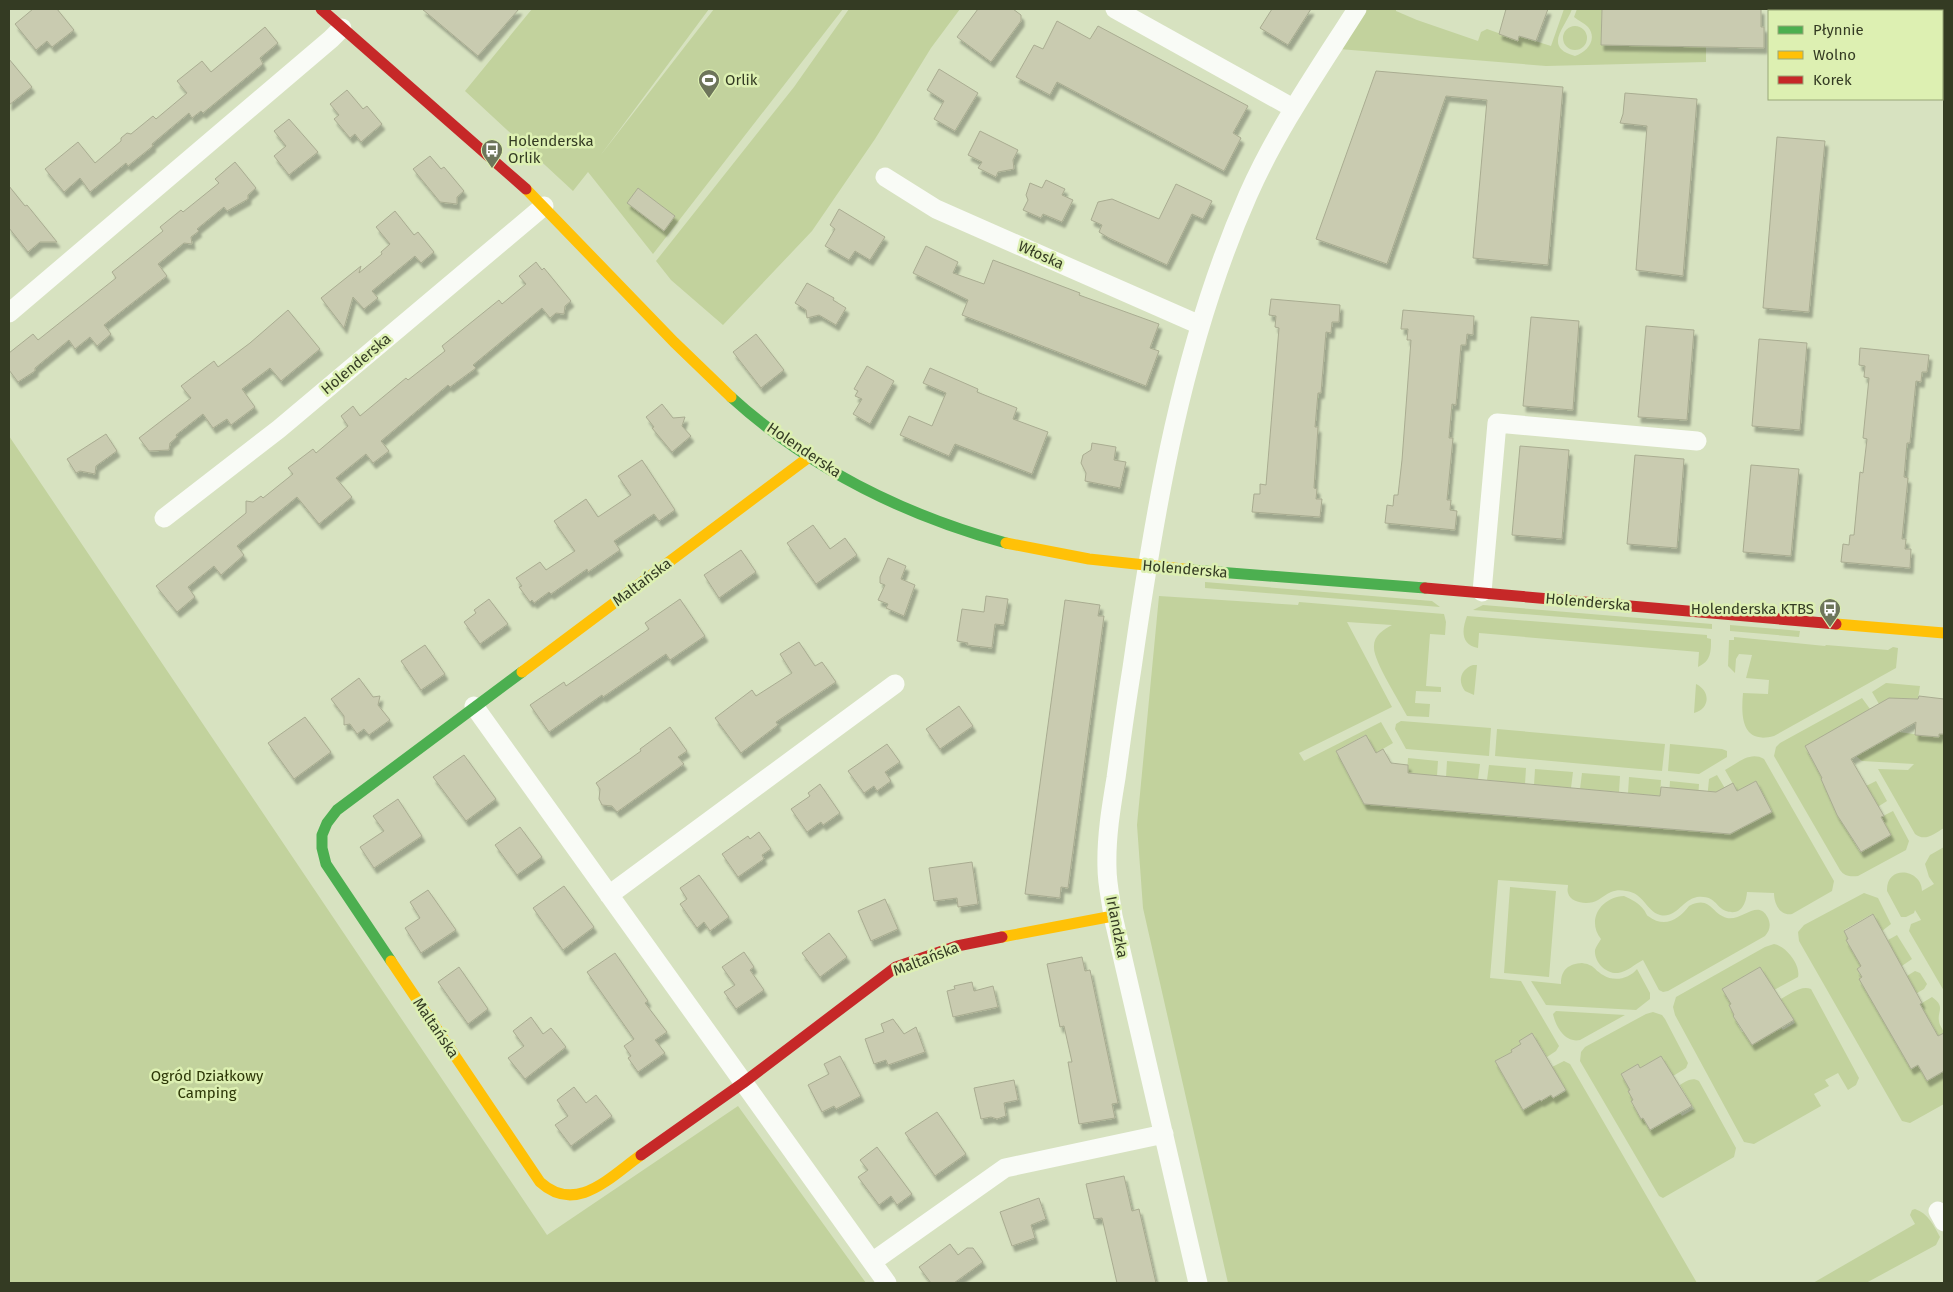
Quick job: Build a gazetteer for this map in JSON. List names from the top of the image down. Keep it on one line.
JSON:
{"streets":{"street":["Włoska","Holenderska","Maltańska","Irlandzka"]},"crossings":[["Holenderska","Maltańska"],["Holenderska","Irlandzka"],["Maltańska","Irlandzka"]],"parks":["Ogród Działkowy Camping"],"places":{"sports":["Orlik"],"bus stop":["Holenderska Orlik","Holenderska KTBS"]},"legend":["Płynnie","Wolno","Korek"]}
